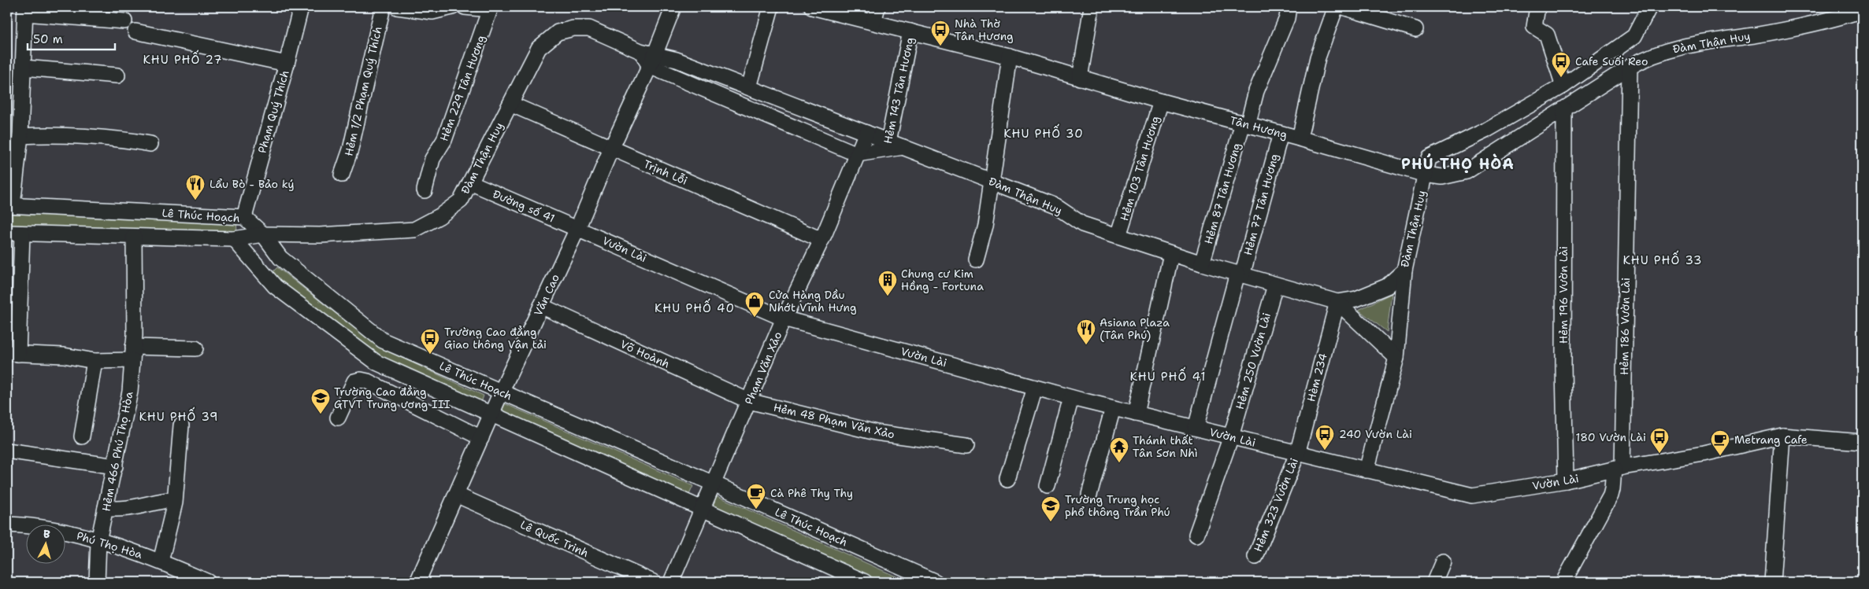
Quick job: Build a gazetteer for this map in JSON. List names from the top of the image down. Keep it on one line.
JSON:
{"streets":{"street":["Đàm Thận Huy","Hẻm 229 Tân Hương","Hẻm 143 Tân Hương","Hẻm 1/2 Phạm Quý Thích","Phạm Quý Thích","Tân Hương","Hẻm 103 Tân Hương","Trịnh Lỗi","Hẻm 87 Tân Hương","Hẻm 77 Tân Hương","Đường số 41","Lê Thúc Hoạch","Vườn Lài","Văn Cao","Hẻm 196 Vườn Lài","Hẻm 186 Vườn Lài","Võ Hoành","Hẻm 250 Vườn Lài","Phạm Văn Xảo","Hèm 234","Hẻm 48 Phạm Văn Xảo","Hẻm 466 Phú Thọ Hòa","Hẻm 323 Vườn Lài","Lê Quốc Trinh","Phú Thọ Hòa"]},"crossings":[["Đàm Thận Huy","Hẻm 143 Tân Hương"],["Đàm Thận Huy","Tân Hương"],["Đàm Thận Huy","Hẻm 103 Tân Hương"],["Đàm Thận Huy","Trịnh Lỗi"],["Đàm Thận Huy","Hẻm 87 Tân Hương"],["Đàm Thận Huy","Hẻm 77 Tân Hương"],["Đàm Thận Huy","Đường số 41"],["Đàm Thận Huy","Lê Thúc Hoạch"],["Đàm Thận Huy","Văn Cao"],["Đàm Thận Huy","Hẻm 196 Vườn Lài"],["Đàm Thận Huy","Hẻm 186 Vườn Lài"],["Đàm Thận Huy","Hẻm 250 Vườn Lài"],["Đàm Thận Huy","Phạm Văn Xảo"],["Đàm Thận Huy","Hèm 234"],["Hẻm 143 Tân Hương","Tân Hương"],["Phạm Quý Thích","Lê Thúc Hoạch"],["Tân Hương","Hẻm 103 Tân Hương"],["Tân Hương","Hẻm 87 Tân Hương"],["Tân Hương","Hẻm 77 Tân Hương"],["Trịnh Lỗi","Văn Cao"],["Trịnh Lỗi","Phạm Văn Xảo"],["Hẻm 77 Tân Hương","Vườn Lài"],["Đường số 41","Vườn Lài"],["Đường số 41","Văn Cao"],["Lê Thúc Hoạch","Văn Cao"],["Lê Thúc Hoạch","Phạm Văn Xảo"],["Lê Thúc Hoạch","Hẻm 466 Phú Thọ Hòa"],["Vườn Lài","Văn Cao"],["Vườn Lài","Hẻm 196 Vườn Lài"],["Vườn Lài","Hẻm 186 Vườn Lài"],["Vườn Lài","Hẻm 250 Vườn Lài"],["Vườn Lài","Phạm Văn Xảo"],["Vườn Lài","Hèm 234"],["Vườn Lài","Hẻm 323 Vườn Lài"],["Văn Cao","Võ Hoành"],["Văn Cao","Lê Quốc Trinh"],["Võ Hoành","Phạm Văn Xảo"],["Võ Hoành","Hẻm 48 Phạm Văn Xảo"],["Phạm Văn Xảo","Hẻm 48 Phạm Văn Xảo"],["Hèm 234","Hẻm 323 Vườn Lài"],["Hẻm 466 Phú Thọ Hòa","Phú Thọ Hòa"]],"districts":["KHU PHỐ 27","KHU PHỐ 30","PHÚ THỌ HÒA","KHU PHỐ 33","KHU PHỐ 40","KHU PHỐ 41","KHU PHỐ 39"],"places":{"bus stop":["Nhà Thờ Tân Hương","Cafe Suối Reo","Trường Cao đẳng Giao thông Vận tải","240 Vườn Lài","180 Vườn Lài"],"restaurant":["Lẩu Bò - Bảo ký","Asiana Plaza (Tân Phú)"],"building":["Chung cư Kim Hồng - Fortuna"],"shop":["Cửa Hàng Dầu Nhớt Vĩnh Hưng"],"school or university":["Trường Cao đẳng GTVT Trung ương III","Trường Trung học phổ thông Trần Phú"],"cafe":["Metrang Cafe","Cà Phê Thy Thy"],"temple":["Thánh thất Tân Sơn Nhì"]},"scale_bar":"50 m","north":"top"}
